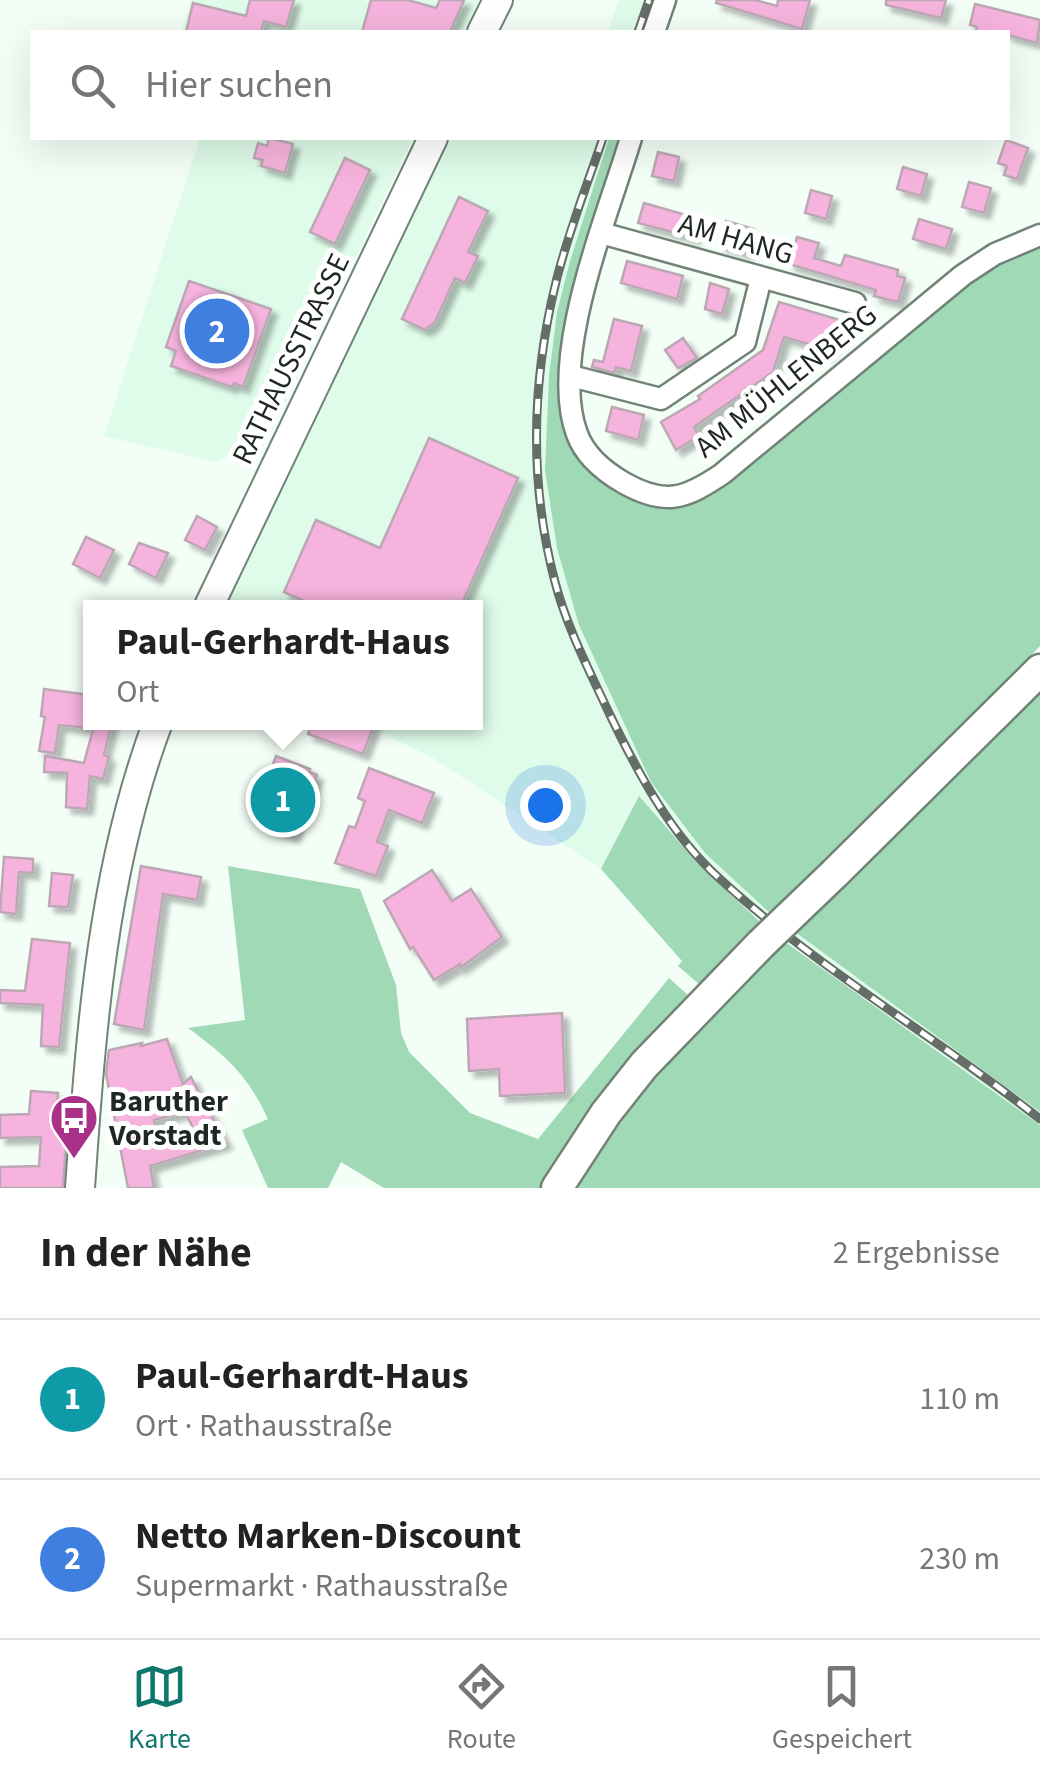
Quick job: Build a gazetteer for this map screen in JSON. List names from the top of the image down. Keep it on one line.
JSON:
{"streets":{"main road":["RATHAUSSTRASSE"],"street":["AM HANG","AM MÜHLENBERG"]},"crossings":[["AM HANG","AM MÜHLENBERG"]],"places":{"bus stop":["Baruther Vorstadt"]},"page":{"search":"Hier suchen","pins":["2","1"],"popup":["Paul-Gerhardt-Haus","Ort"],"heading":["In der Nähe","2 Ergebnisse"],"list":[{"mark":"1","name":"Paul-Gerhardt-Haus","note":"Ort · Rathausstraße","value":"110 m"},{"mark":"2","name":"Netto Marken-Discount","note":"Supermarkt · Rathausstraße","value":"230 m"}],"nav":["Karte","Route","Gespeichert"]}}
